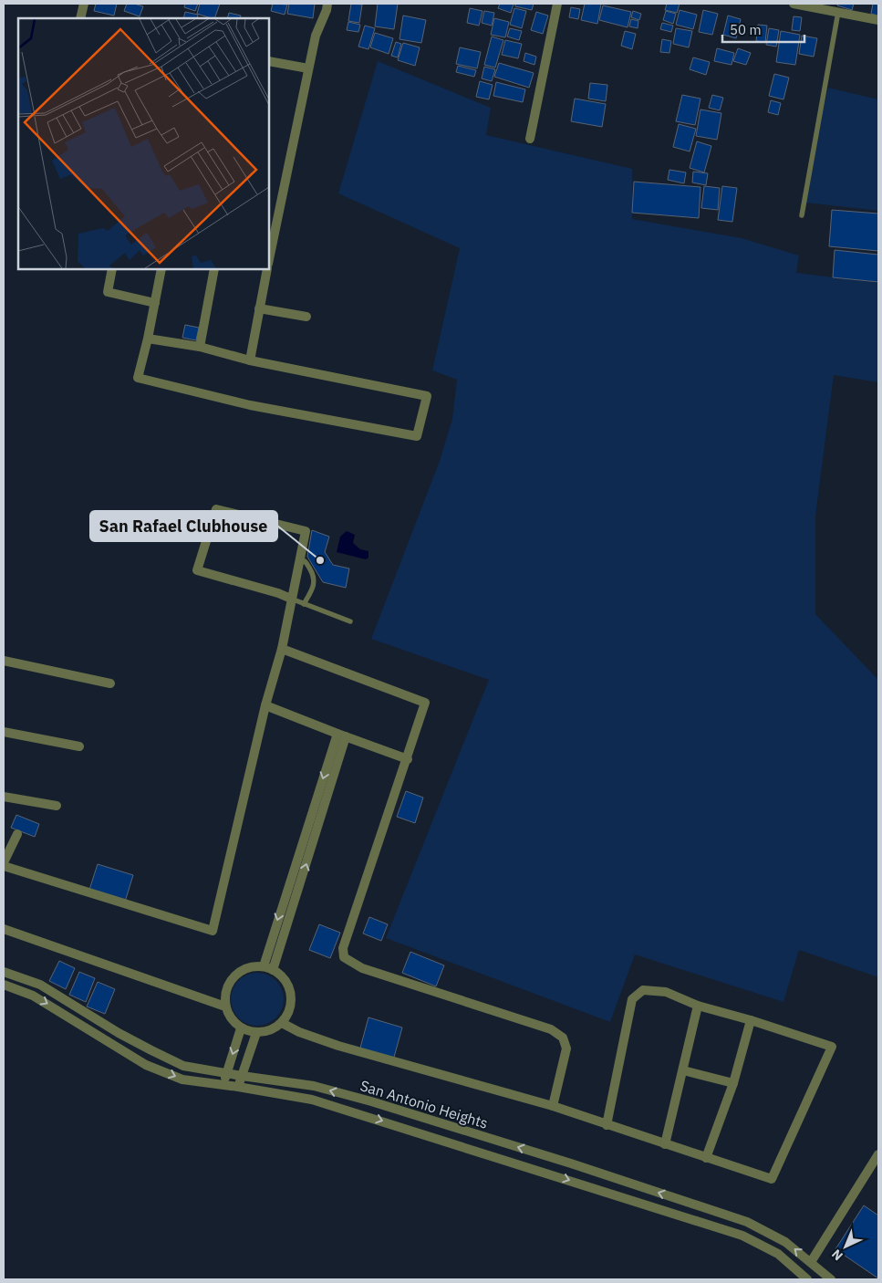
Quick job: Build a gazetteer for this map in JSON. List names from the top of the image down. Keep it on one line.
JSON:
{"streets":{"street":["San Antonio Heights"]},"places":["San Rafael Clubhouse"],"scale_bar":"50 m","north":"bottom left"}
